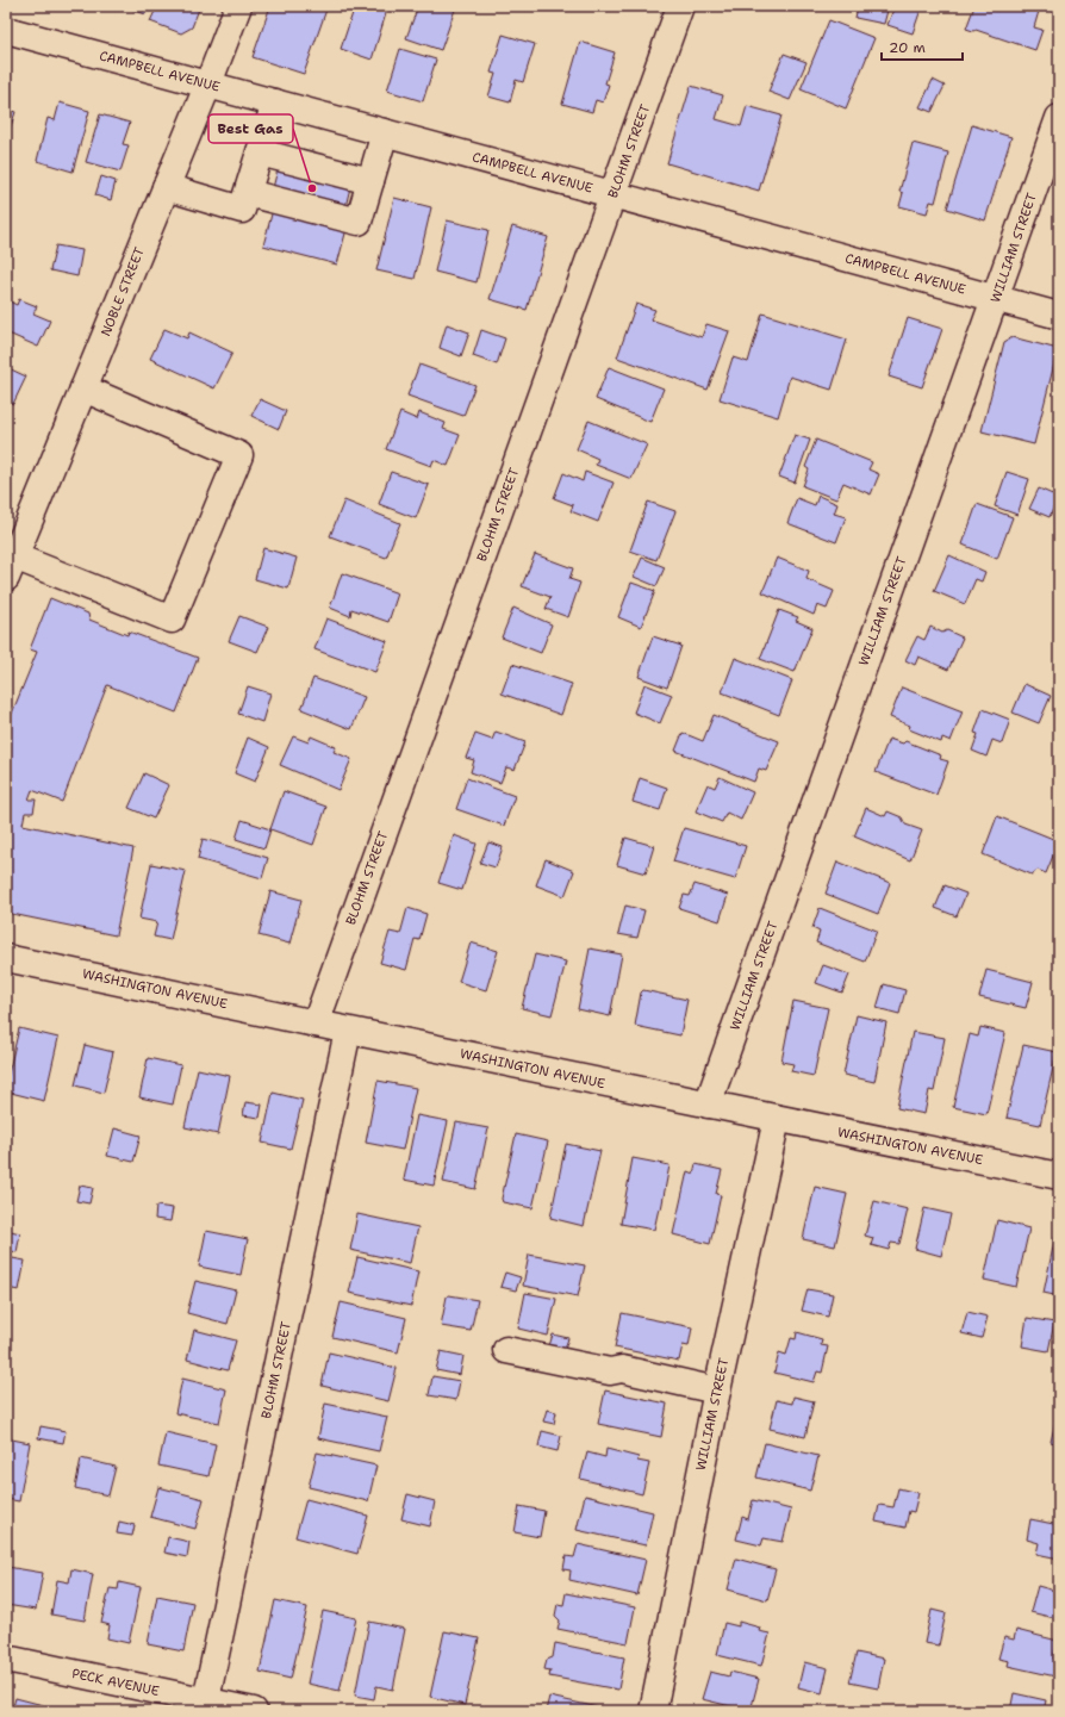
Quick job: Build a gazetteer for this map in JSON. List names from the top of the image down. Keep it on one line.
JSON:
{"streets":{"street":["CAMPBELL AVENUE","BLOHM STREET","WILLIAM STREET","NOBLE STREET","WASHINGTON AVENUE","PECK AVENUE"]},"crossings":[["CAMPBELL AVENUE","BLOHM STREET"],["CAMPBELL AVENUE","WILLIAM STREET"],["CAMPBELL AVENUE","NOBLE STREET"],["BLOHM STREET","WASHINGTON AVENUE"],["BLOHM STREET","PECK AVENUE"],["WILLIAM STREET","WASHINGTON AVENUE"]],"places":["Best Gas"],"scale_bar":"20 m"}
